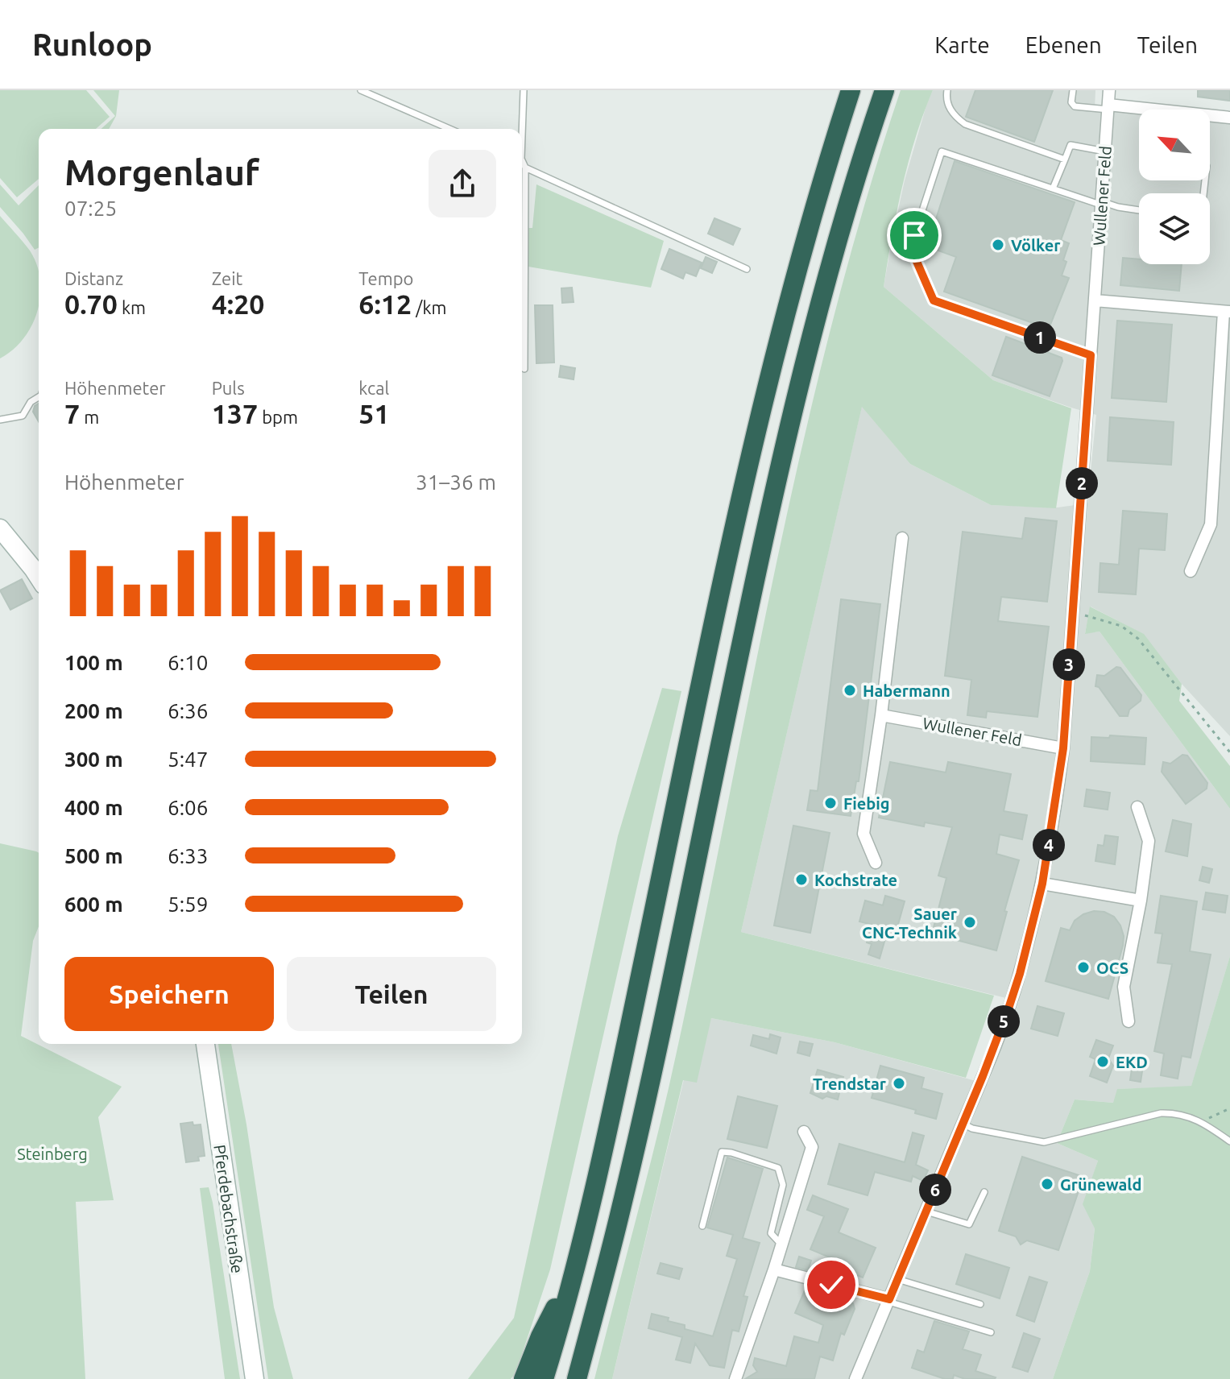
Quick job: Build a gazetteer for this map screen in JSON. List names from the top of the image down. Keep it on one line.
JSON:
{"streets":{"main road":["Pferdebachstraße"],"street":["Wullener Feld"]},"parks":["Steinberg"],"places":["Völker","Habermann","Fiebig","Kochstrate","Sauer CNC-Technik","OCS","EKD","Trendstar","Grünewald"],"north":"top left","page":{"header":"Runloop","nav":["Karte","Ebenen","Teilen"],"heading":["Morgenlauf","07:25"],"stats":[["Distanz","0.70 km"],["Zeit","4:20"],["Tempo","6:12 /km"],["Höhenmeter","7 m"],["Puls","137 bpm"],["kcal","51"]],"pins":["1","2","3","4","5","6"],"chart":["Höhenmeter","31–36 m"],"list":[{"name":"100 m","note":"6:10"},{"name":"200 m","note":"6:36"},{"name":"300 m","note":"5:47"},{"name":"400 m","note":"6:06"},{"name":"500 m","note":"6:33"},{"name":"600 m","note":"5:59"}],"buttons":["Speichern","Teilen"]}}
